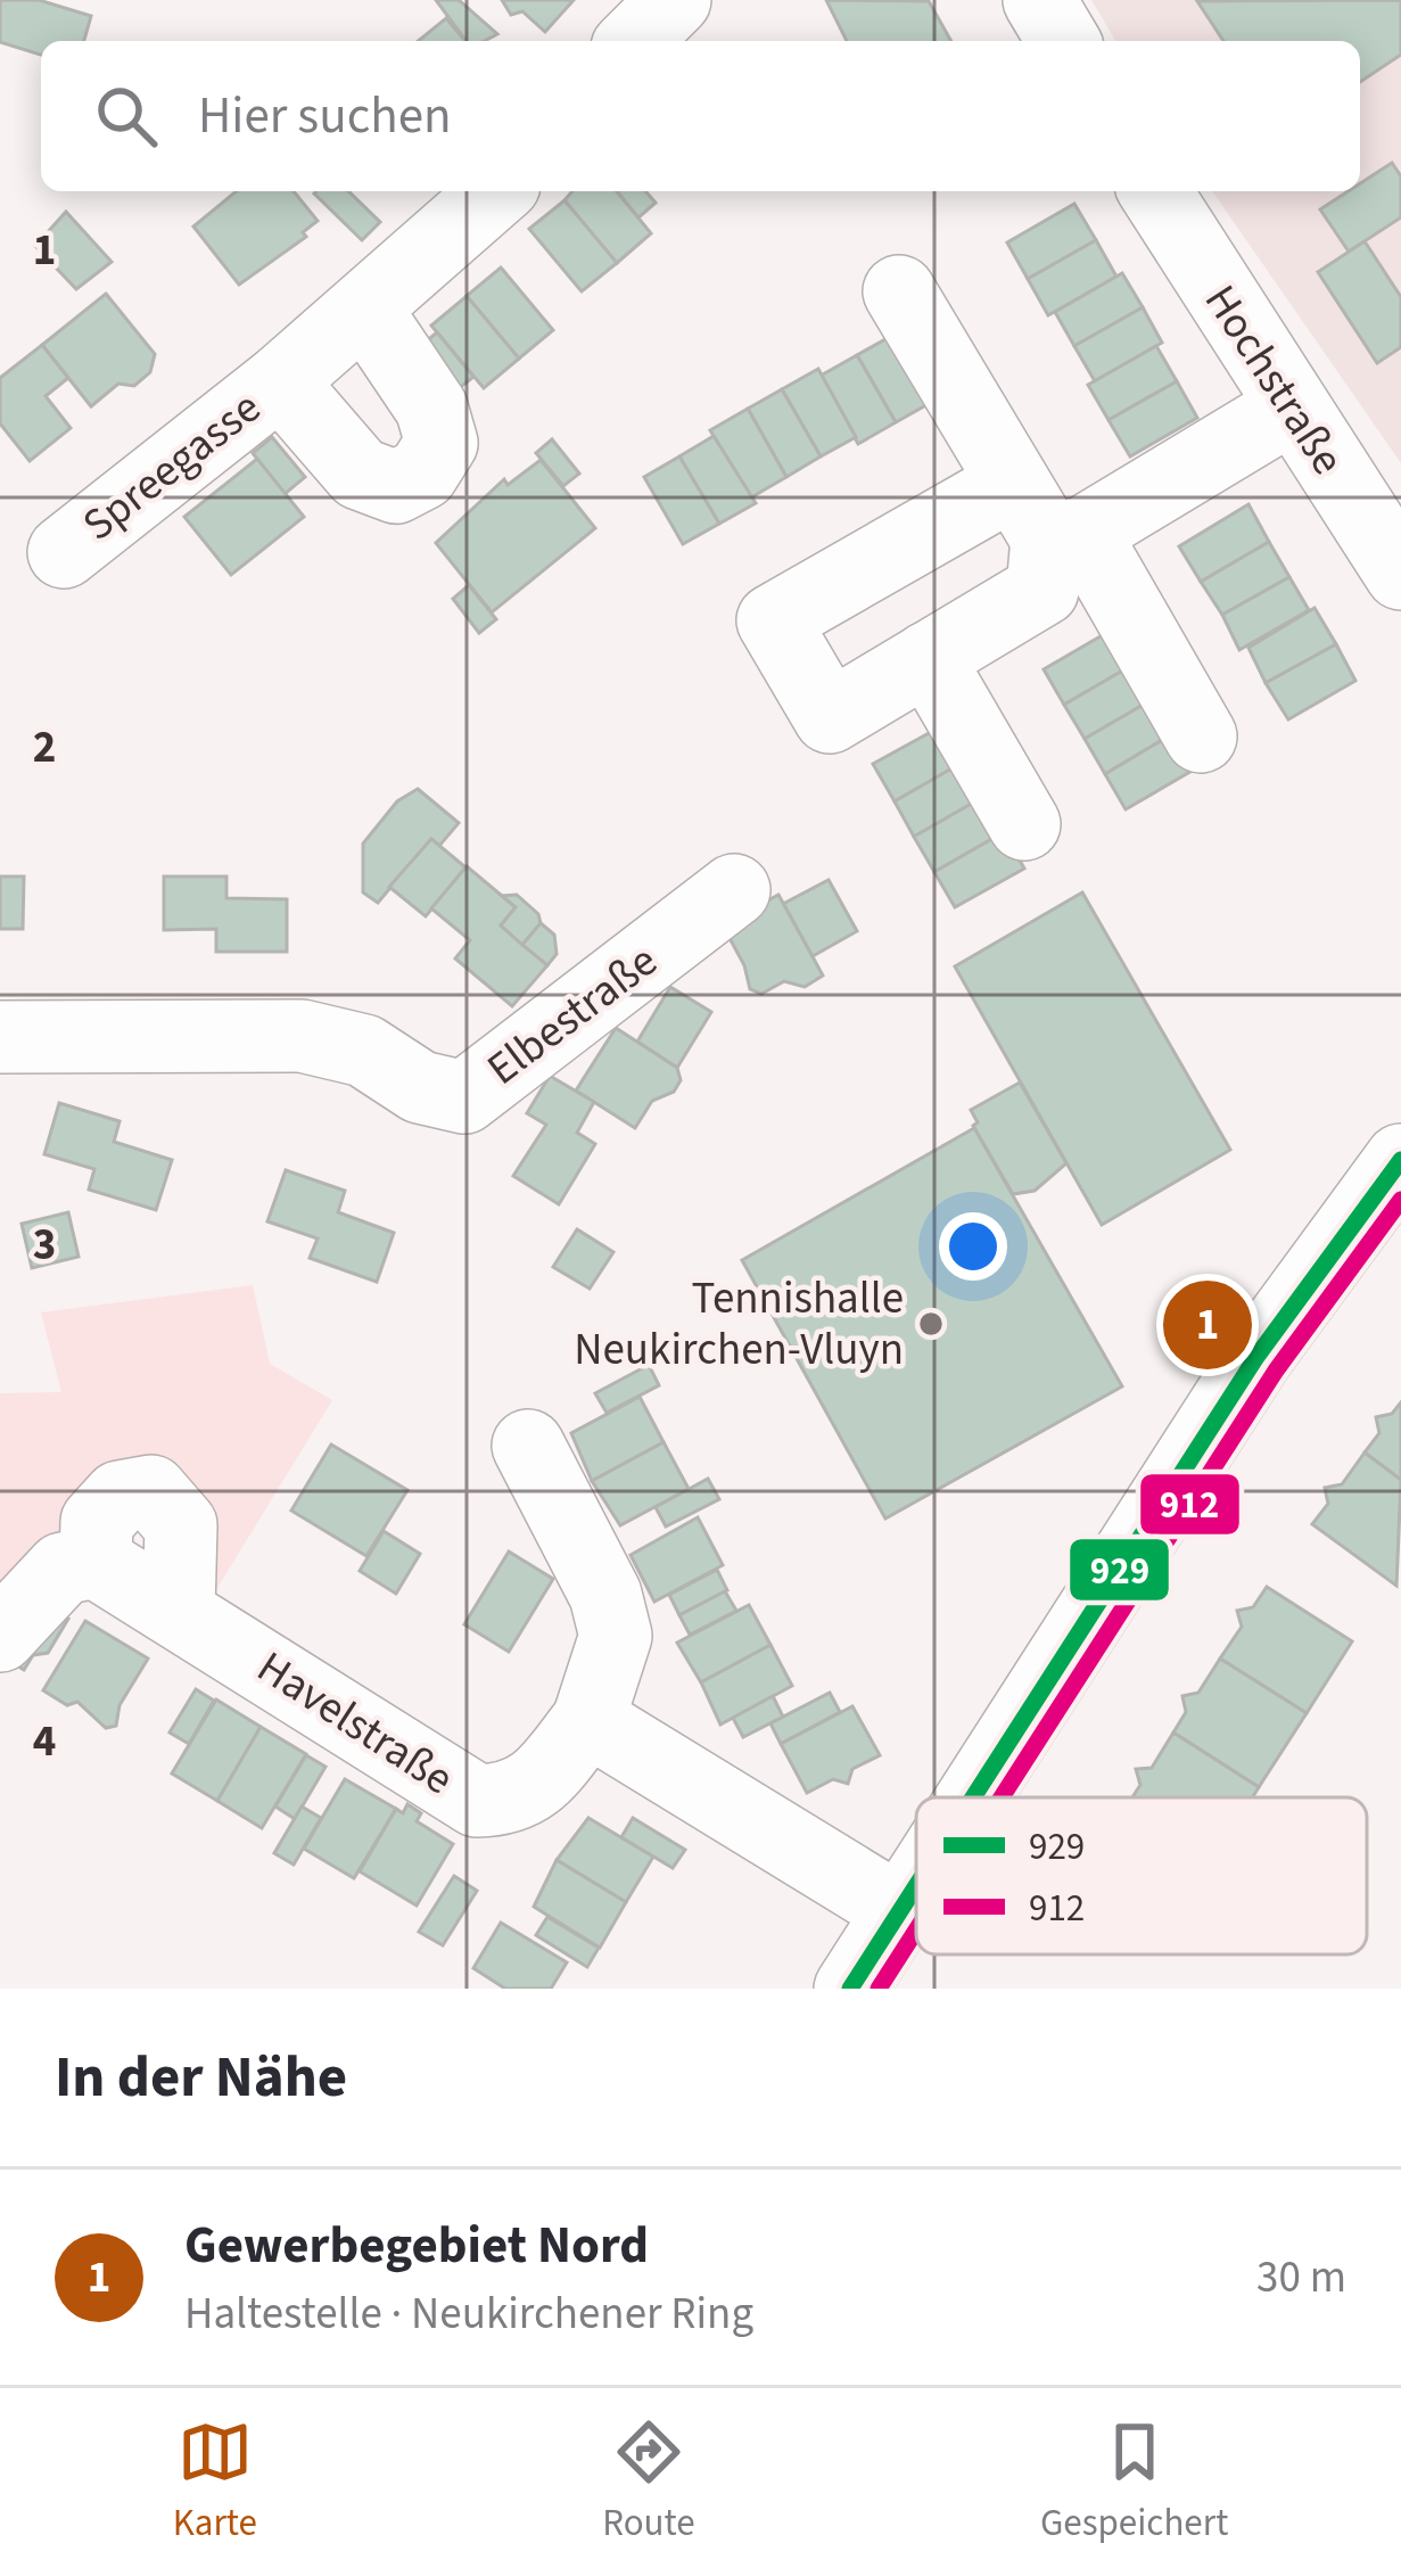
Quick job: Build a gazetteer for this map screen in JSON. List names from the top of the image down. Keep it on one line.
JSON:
{"streets":{"street":["Hochstraße","Spreegasse","Elbestraße","Havelstraße"]},"places":["Tennishalle Neukirchen-Vluyn"],"lines":["transit line 929","transit line 912"],"legend":["929","912"],"page":{"search":"Hier suchen","pins":"1","heading":"In der Nähe","list":[{"mark":"1","name":"Gewerbegebiet Nord","note":"Haltestelle · Neukirchener Ring","value":"30 m"}],"nav":["Karte","Route","Gespeichert"]},"grid":{"rows":["1","2","3","4"]}}
